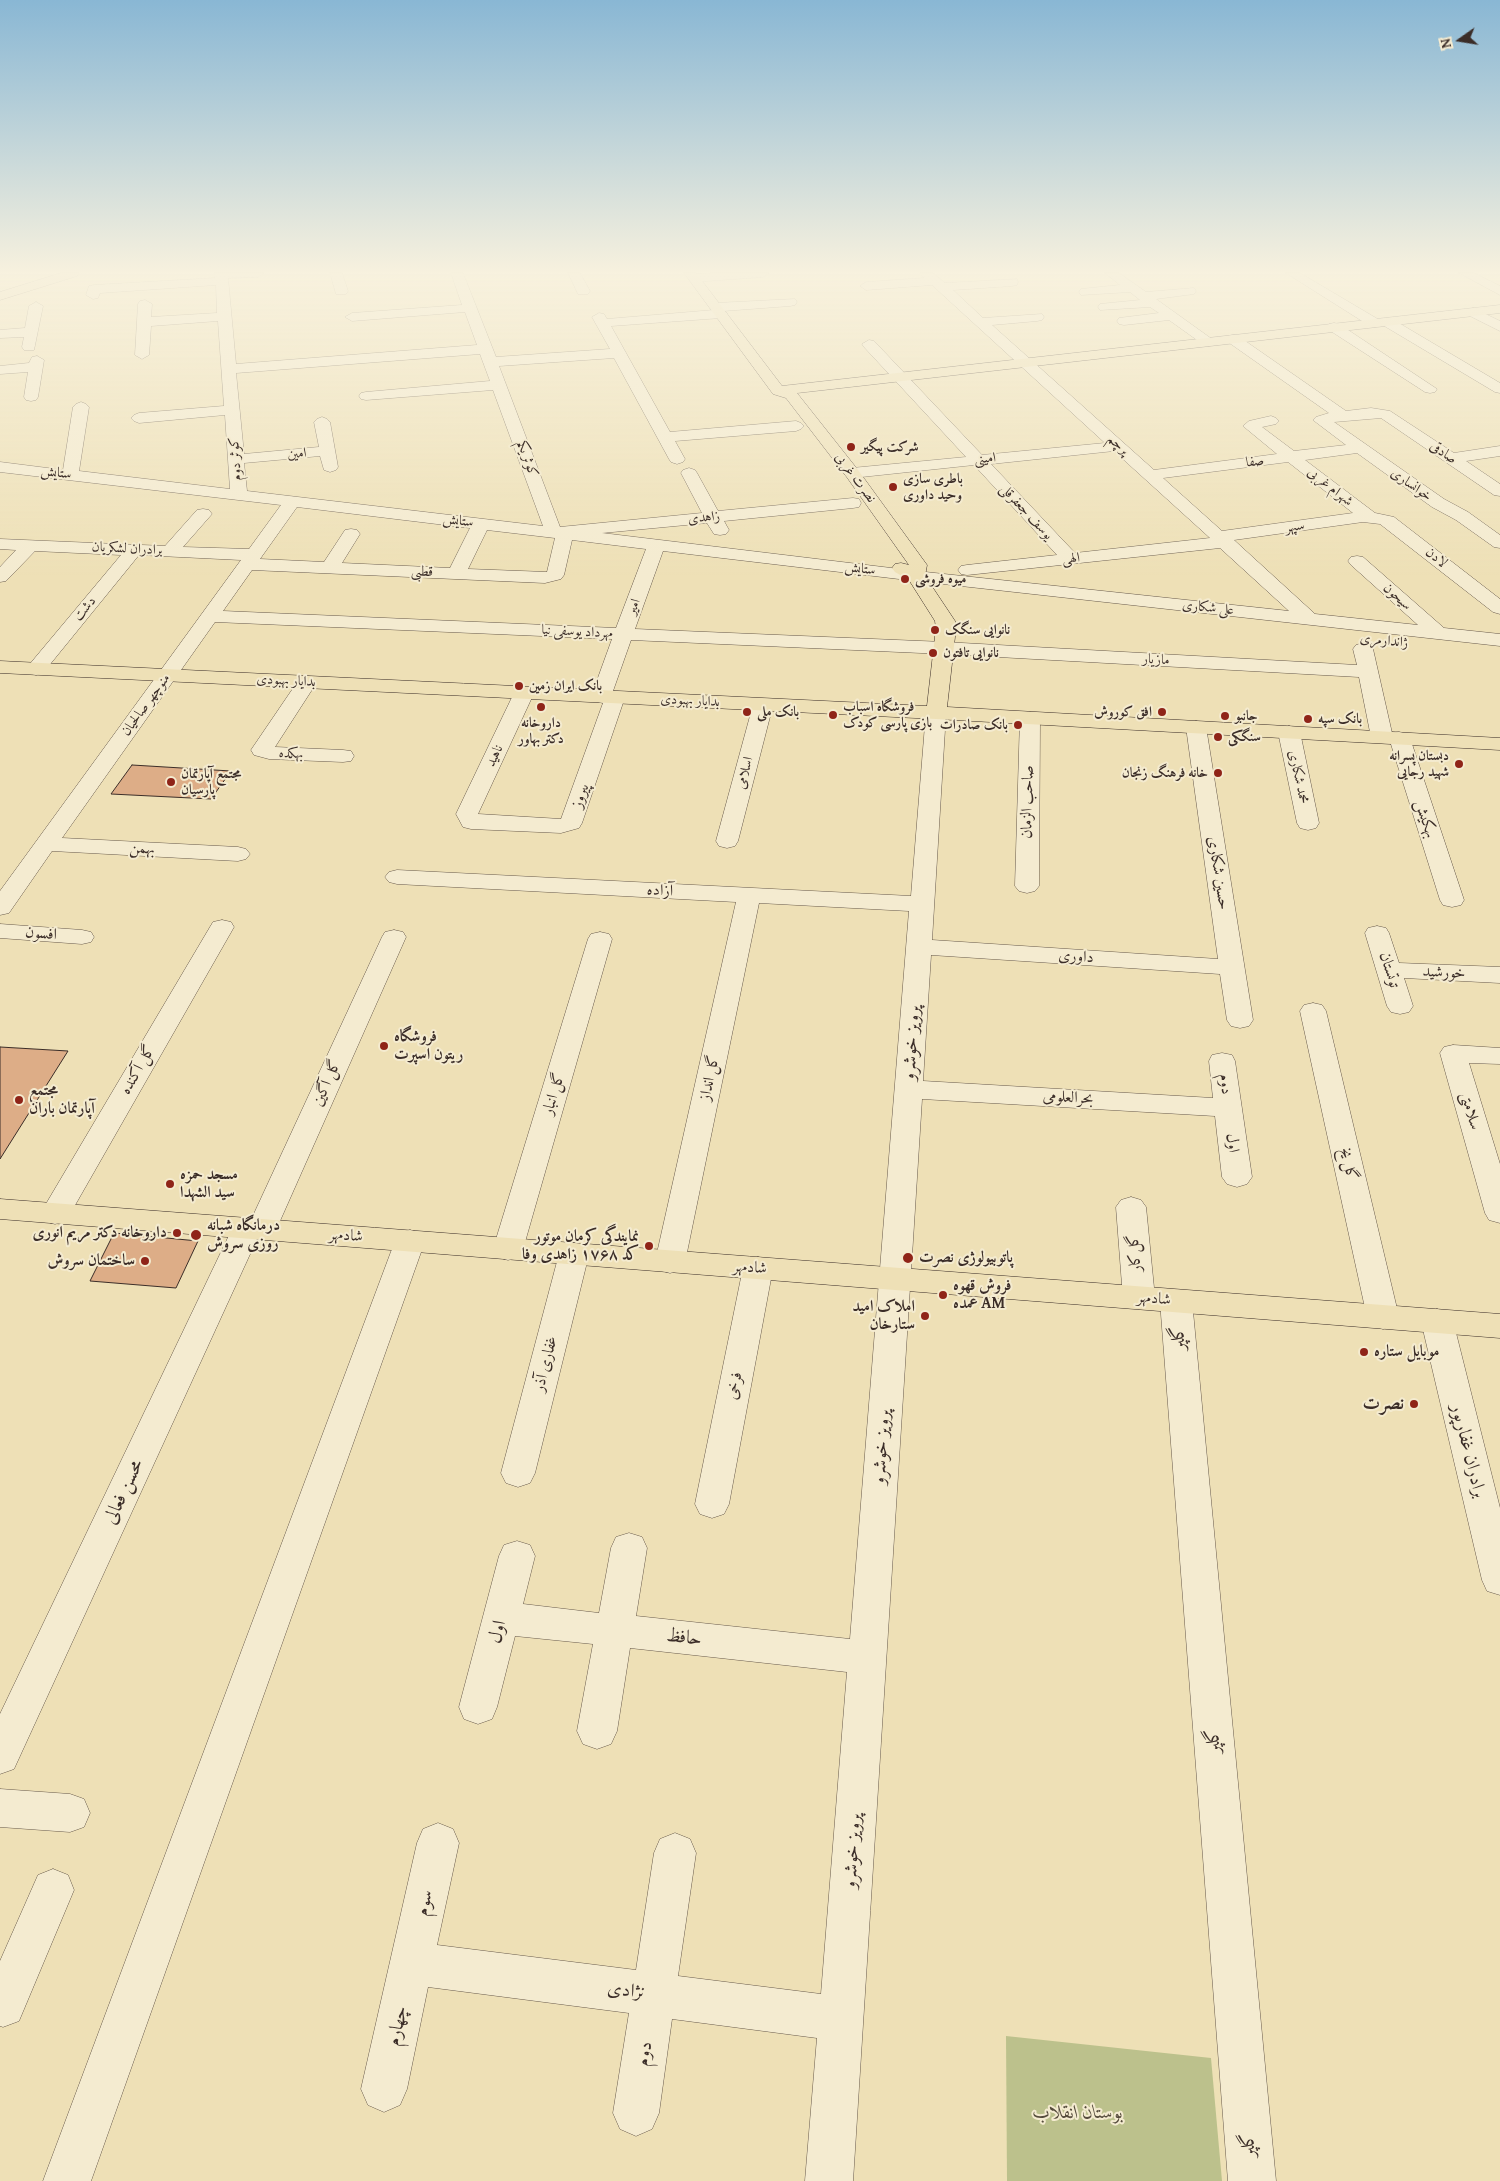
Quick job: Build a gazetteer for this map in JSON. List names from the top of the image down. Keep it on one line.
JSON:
{"streets":{"main road":["نصرت غربی","بدایار بهبودی","شادمهر"],"street":["پرچم","صادقی","امین","کوثر دوم","کوثر یکم","امینی","صفا","ستایش","خوانساری","شهرام غربی","یوسف جعفرقلی","زاهدی","سپهر","برادران لشکریان","لادن","الهی","قطبی","سیحون","امیر","علی شکاری","دشت","مهرداد یوسفی نیا","ژاندارمری","مازیار","منوچهر صالحیان","بهکده","ناهید","اسلامی","محمد شکاری","پیروز","صاحب الزمان","بهکیش","بهمن","حسین شکاری","آزاده","افسون","داوری","توتستان","خورشید","پرویز خوشرو","گل آکنده","گل انداز","گل آگین","دوم","گل انبار","بحرالعلومی","سلامتی","اول","گل یخ","گل‌کار","گلپر","غفاری آذر","فرخی","برادران غفارپور","محسن فعالی","حافظ","سوم","نژادی","چهارم"]},"crossings":[["پرچم","امینی"],["پرچم","صفا"],["پرچم","سپهر"],["پرچم","الهی"],["پرچم","علی شکاری"],["صادقی","خوانساری"],["امین","کوثر دوم"],["امین","ستایش"],["کوثر دوم","ستایش"],["کوثر یکم","ستایش"],["کوثر یکم","زاهدی"],["کوثر یکم","قطبی"],["امینی","نصرت غربی"],["امینی","یوسف جعفرقلی"],["صفا","خوانساری"],["صفا","شهرام غربی"],["ستایش","نصرت غربی"],["ستایش","زاهدی"],["ستایش","الهی"],["ستایش","قطبی"],["ستایش","امیر"],["ستایش","علی شکاری"],["ستایش","منوچهر صالحیان"],["نصرت غربی","زاهدی"],["نصرت غربی","الهی"],["نصرت غربی","علی شکاری"],["نصرت غربی","مهرداد یوسفی نیا"],["نصرت غربی","مازیار"],["نصرت غربی","بدایار بهبودی"],["نصرت غربی","پرویز خوشرو"],["شهرام غربی","سپهر"],["شهرام غربی","لادن"],["یوسف جعفرقلی","الهی"],["زاهدی","قطبی"],["سپهر","لادن"],["سپهر","الهی"],["برادران لشکریان","قطبی"],["برادران لشکریان","دشت"],["برادران لشکریان","منوچهر صالحیان"],["الهی","علی شکاری"],["قطبی","منوچهر صالحیان"],["سیحون","علی شکاری"],["امیر","مهرداد یوسفی نیا"],["امیر","بدایار بهبودی"],["امیر","پیروز"],["دشت","بدایار بهبودی"],["مهرداد یوسفی نیا","مازیار"],["مهرداد یوسفی نیا","منوچهر صالحیان"],["بدایار بهبودی","منوچهر صالحیان"],["بدایار بهبودی","بهکده"],["بدایار بهبودی","ناهید"],["بدایار بهبودی","اسلامی"],["بدایار بهبودی","محمد شکاری"],["بدایار بهبودی","پیروز"],["بدایار بهبودی","صاحب الزمان"],["بدایار بهبودی","بهکیش"],["بدایار بهبودی","حسین شکاری"],["بدایار بهبودی","پرویز خوشرو"],["منوچهر صالحیان","بهمن"],["ناهید","پیروز"],["حسین شکاری","داوری"],["آزاده","پرویز خوشرو"],["آزاده","گل انداز"],["داوری","پرویز خوشرو"],["توتستان","خورشید"],["پرویز خوشرو","بحرالعلومی"],["پرویز خوشرو","شادمهر"],["پرویز خوشرو","حافظ"],["پرویز خوشرو","نژادی"],["گل آکنده","شادمهر"],["گل انداز","شادمهر"],["گل آگین","شادمهر"],["گل آگین","محسن فعالی"],["دوم","بحرالعلومی"],["دوم","اول"],["دوم","نژادی"],["گل انبار","شادمهر"],["بحرالعلومی","اول"],["اول","حافظ"],["گل یخ","شادمهر"],["شادمهر","گل‌کار"],["شادمهر","گلپر"],["شادمهر","غفاری آذر"],["شادمهر","فرخی"],["شادمهر","برادران غفارپور"],["شادمهر","محسن فعالی"],["گل‌کار","گلپر"],["سوم","نژادی"],["سوم","چهارم"],["نژادی","چهارم"]],"parks":["بوستان انقلاب"],"places":["شرکت پیگیر","باطری سازی وحید داوری","میوه فروشی","نانوایی سنگک","نانوایی تافتون","بانک ایران زمین","داروخانه دکتر بهاور","بانک ملی","افق کوروش","فروشگاه اسباب بازی پارسی کودک","جانبو","بانک سپه","بانک صادرات","سنگکی","دبستان پسرانه شهید رجایی","خانه فرهنگ زنجان","مجتمع آپارتمان پارسیان","فروشگاه ریتون اسپرت","مجتمع آپارتمان باران","مسجد حمزه سید الشهدا","داروخانه دکتر مریم انوری","درمانگاه شبانه روزی سروش","نمایندگی کرمان موتور کد ۱۷۶۸ زاهدی وفا","پاتوبیولوژی نصرت","ساختمان سروش","فروش قهوه عمده AM","املاک امید ستارخان","موبایل ستاره","نصرت"],"north":"left"}
